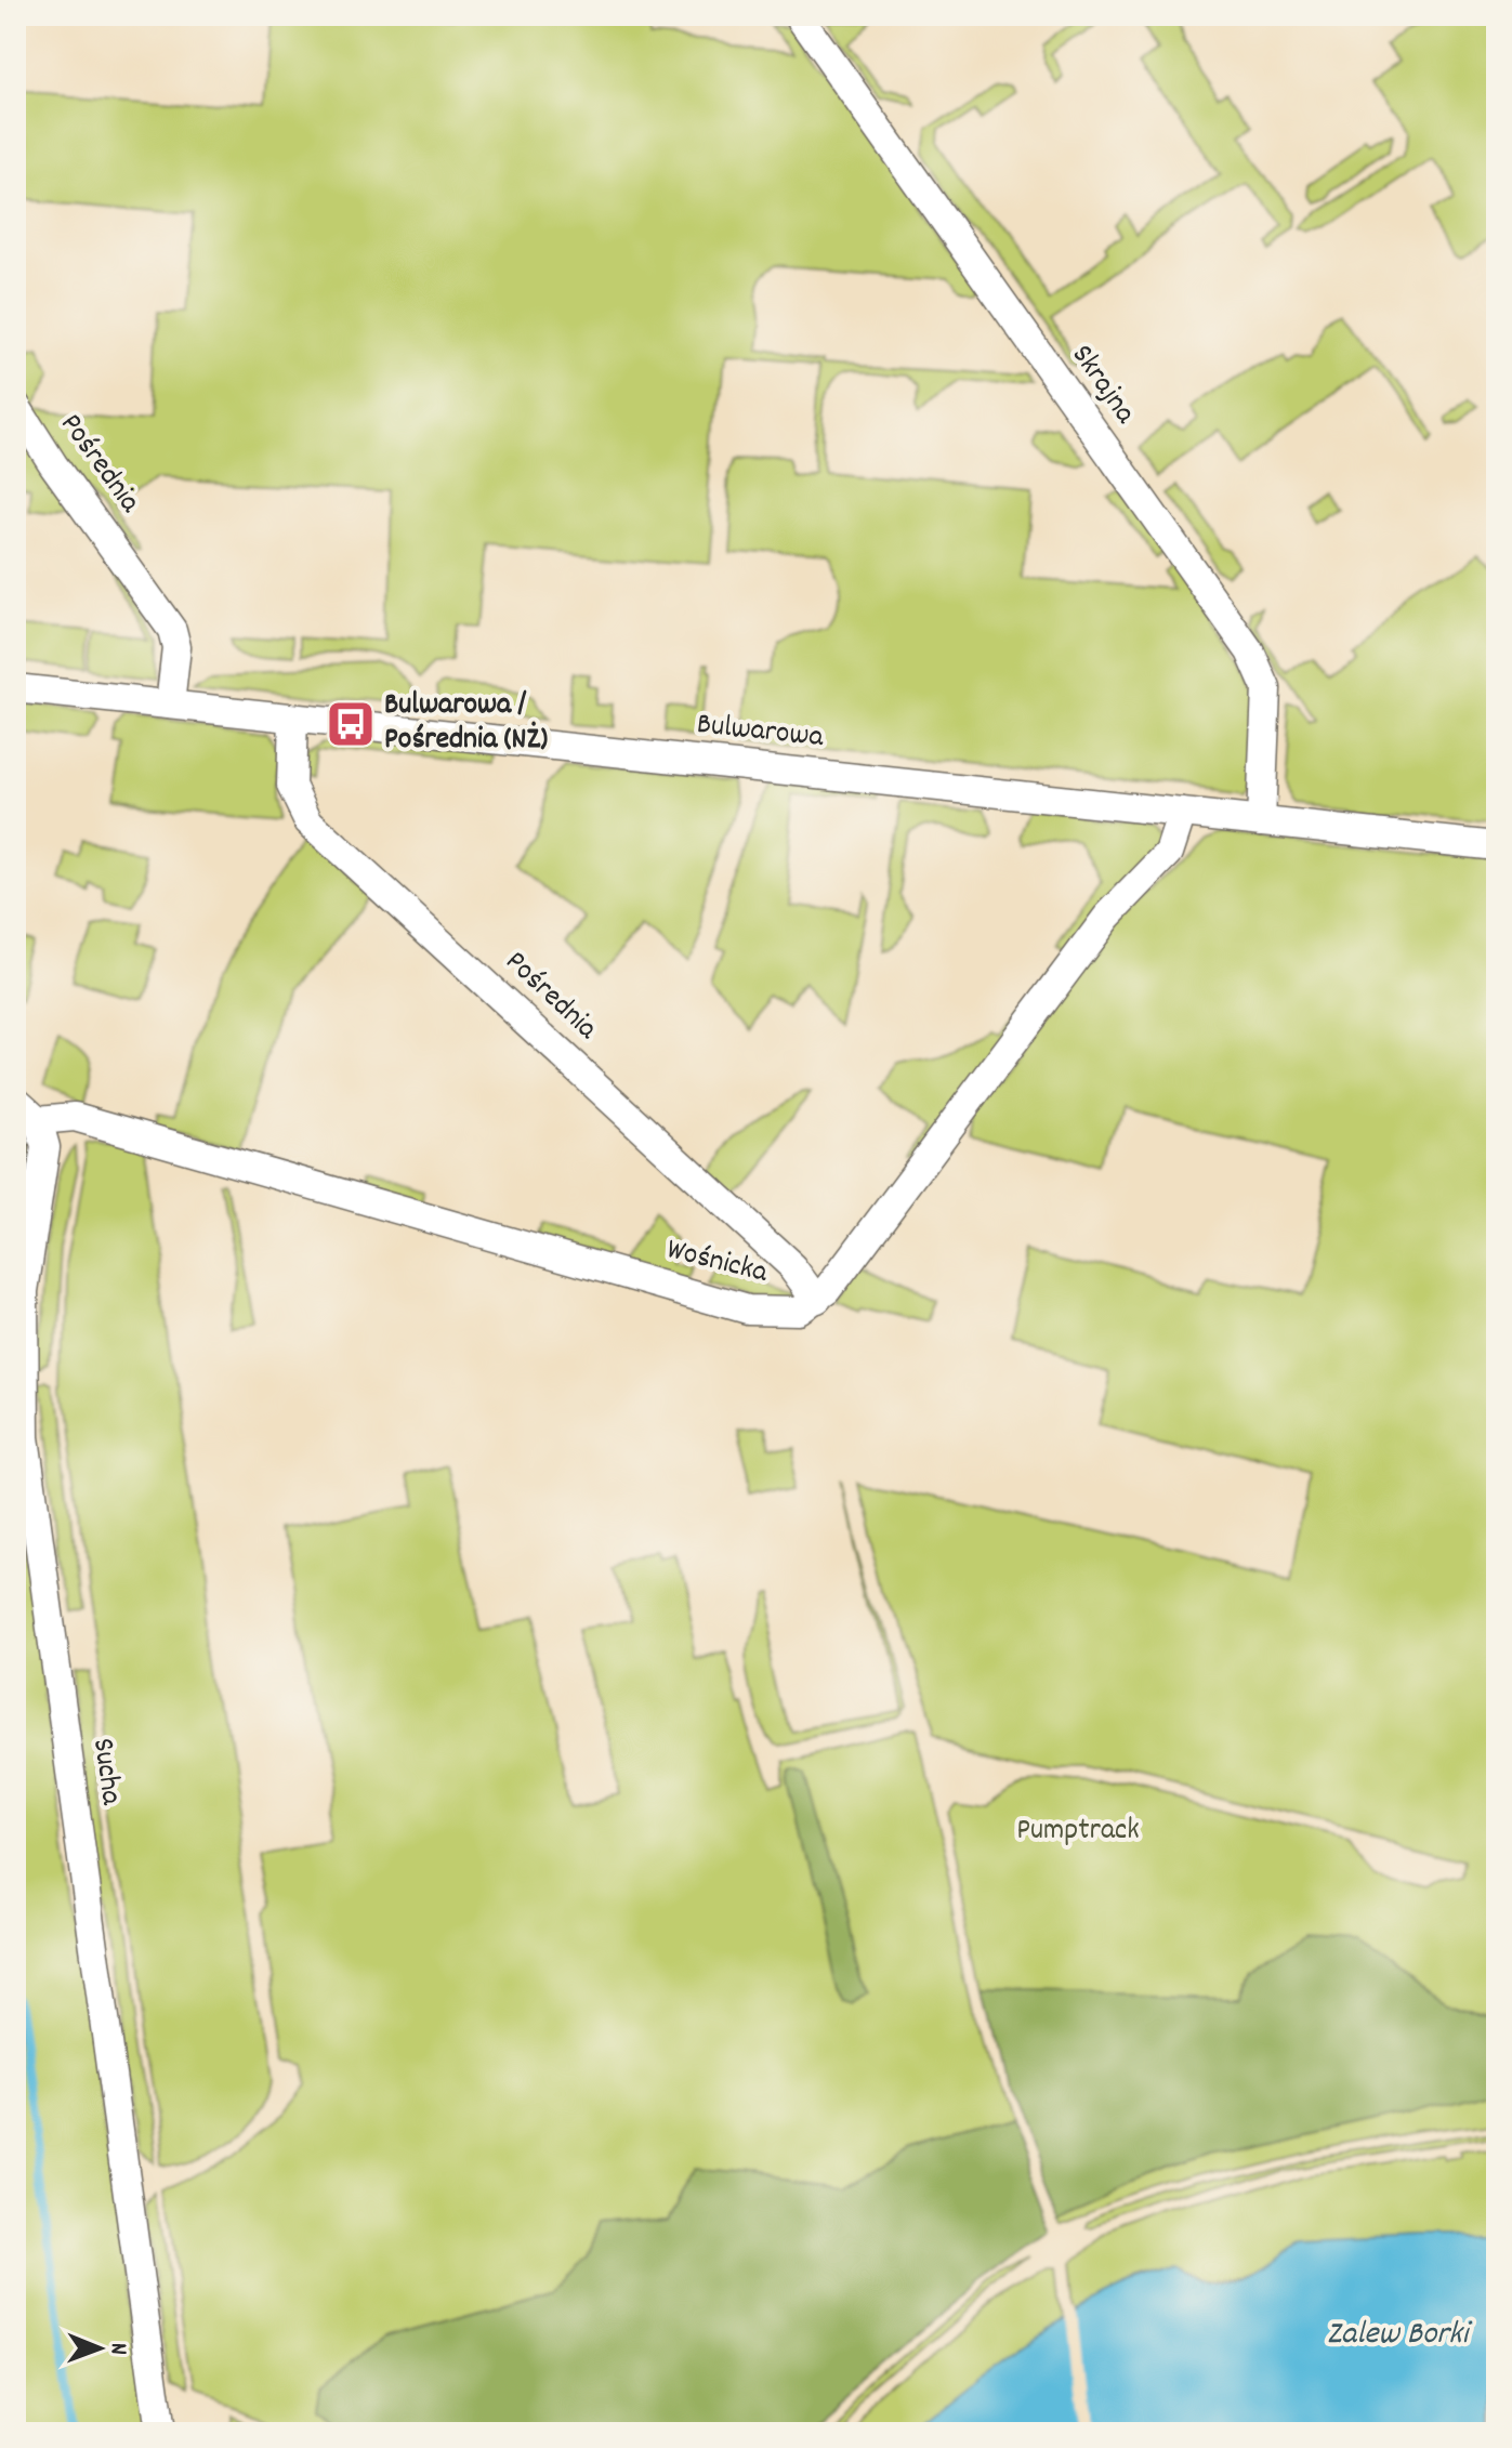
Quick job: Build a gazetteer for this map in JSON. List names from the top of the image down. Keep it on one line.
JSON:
{"streets":{"street":["Skrajna","Pośrednia","Bulwarowa","Wośnicka","Sucha"]},"crossings":[["Skrajna","Bulwarowa"],["Pośrednia","Bulwarowa"],["Pośrednia","Wośnicka"],["Wośnicka","Sucha"]],"water":["Zalew Borki"],"parks":["Pumptrack"],"places":{"bus stop":["Bulwarowa / Pośrednia (NŻ)"]},"north":"right"}
